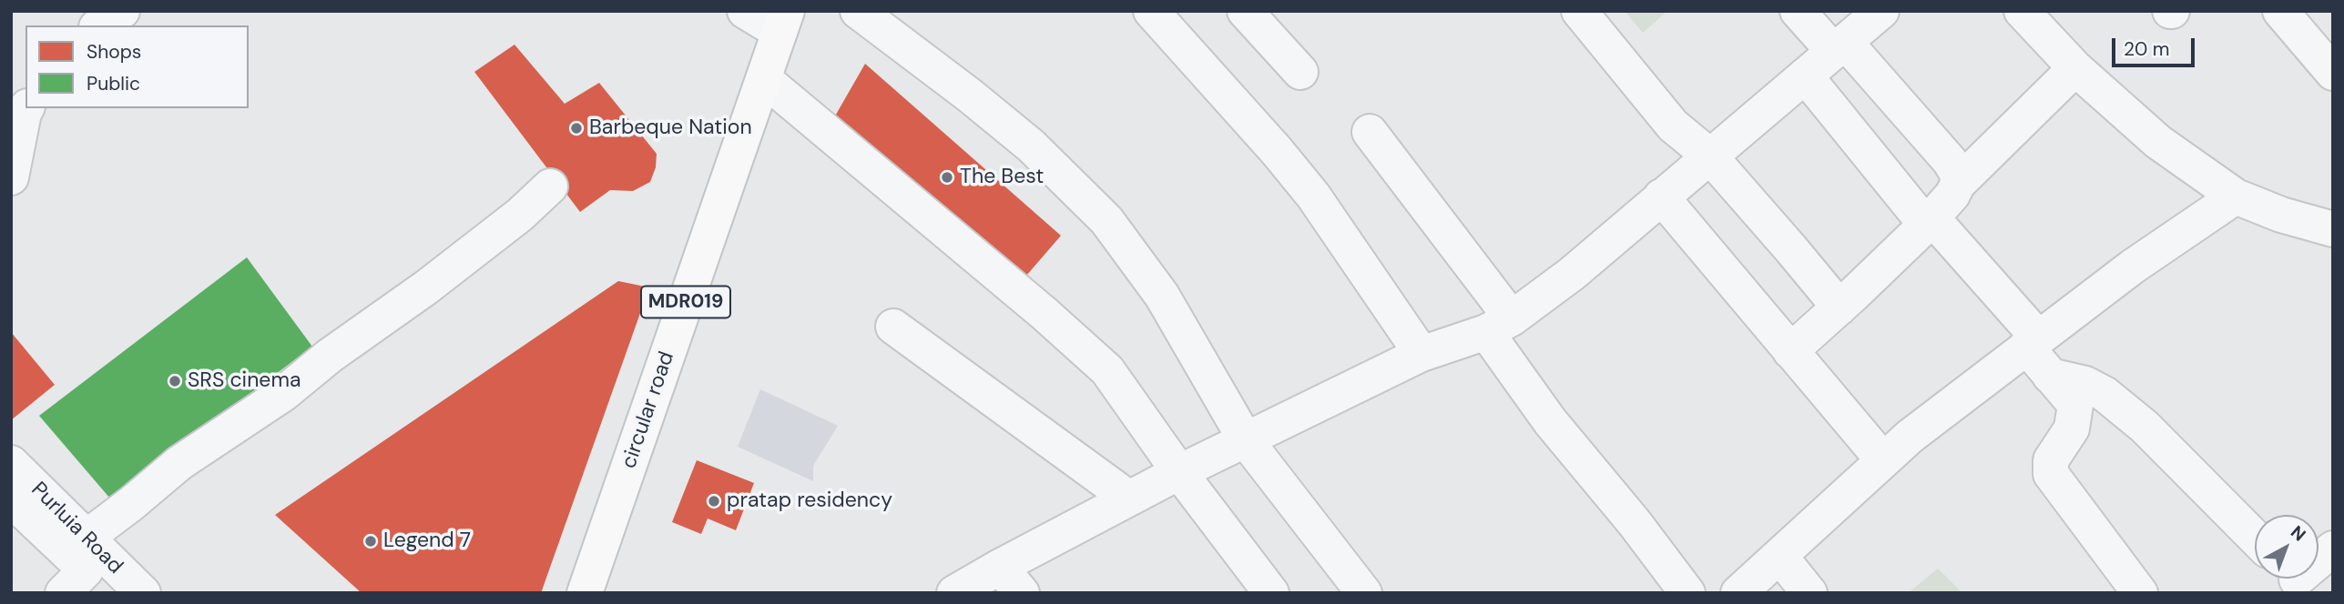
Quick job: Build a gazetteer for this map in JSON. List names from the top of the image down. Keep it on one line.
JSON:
{"streets":{"main road":["MDR019","circular road"],"street":["Purluia Road"]},"places":["Barbeque Nation","The Best","SRS cinema","pratap residency","Legend 7"],"legend":["Shops","Public"],"scale_bar":"20 m","north":"top right"}
